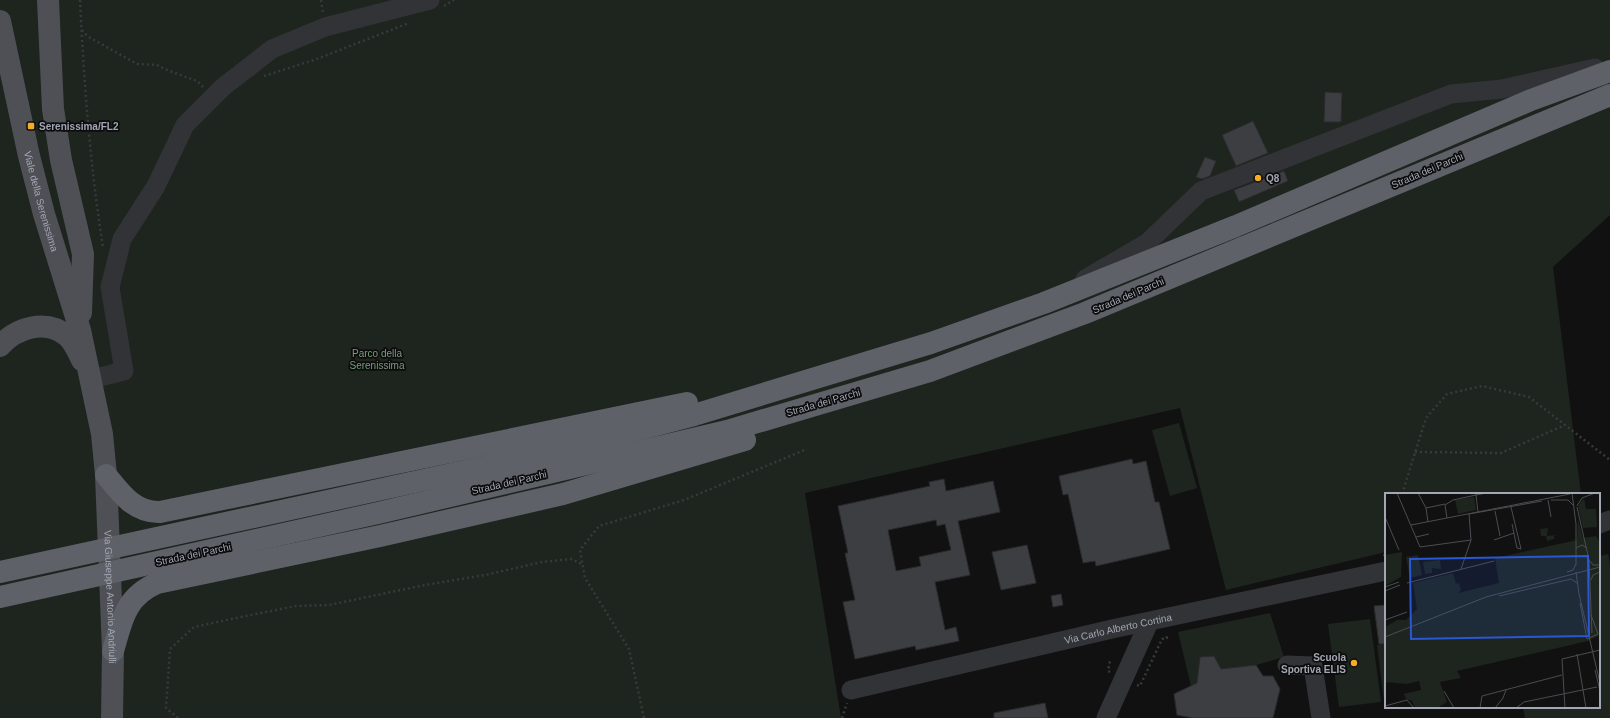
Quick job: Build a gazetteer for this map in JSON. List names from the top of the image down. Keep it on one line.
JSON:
{"streets":{"highway":["Strada dei Parchi"],"main road":["Viale della Serenissima","Via Giuseppe Antonio Andriulli"],"street":["Via Carlo Alberto Cortina"]},"crossings":[["Viale della Serenissima","Via Giuseppe Antonio Andriulli"]],"parks":["Parco della Serenissima"],"places":{"transit":["Serenissima/FL2"],"other":["Q8","Scuola Sportiva ELIS"]}}
